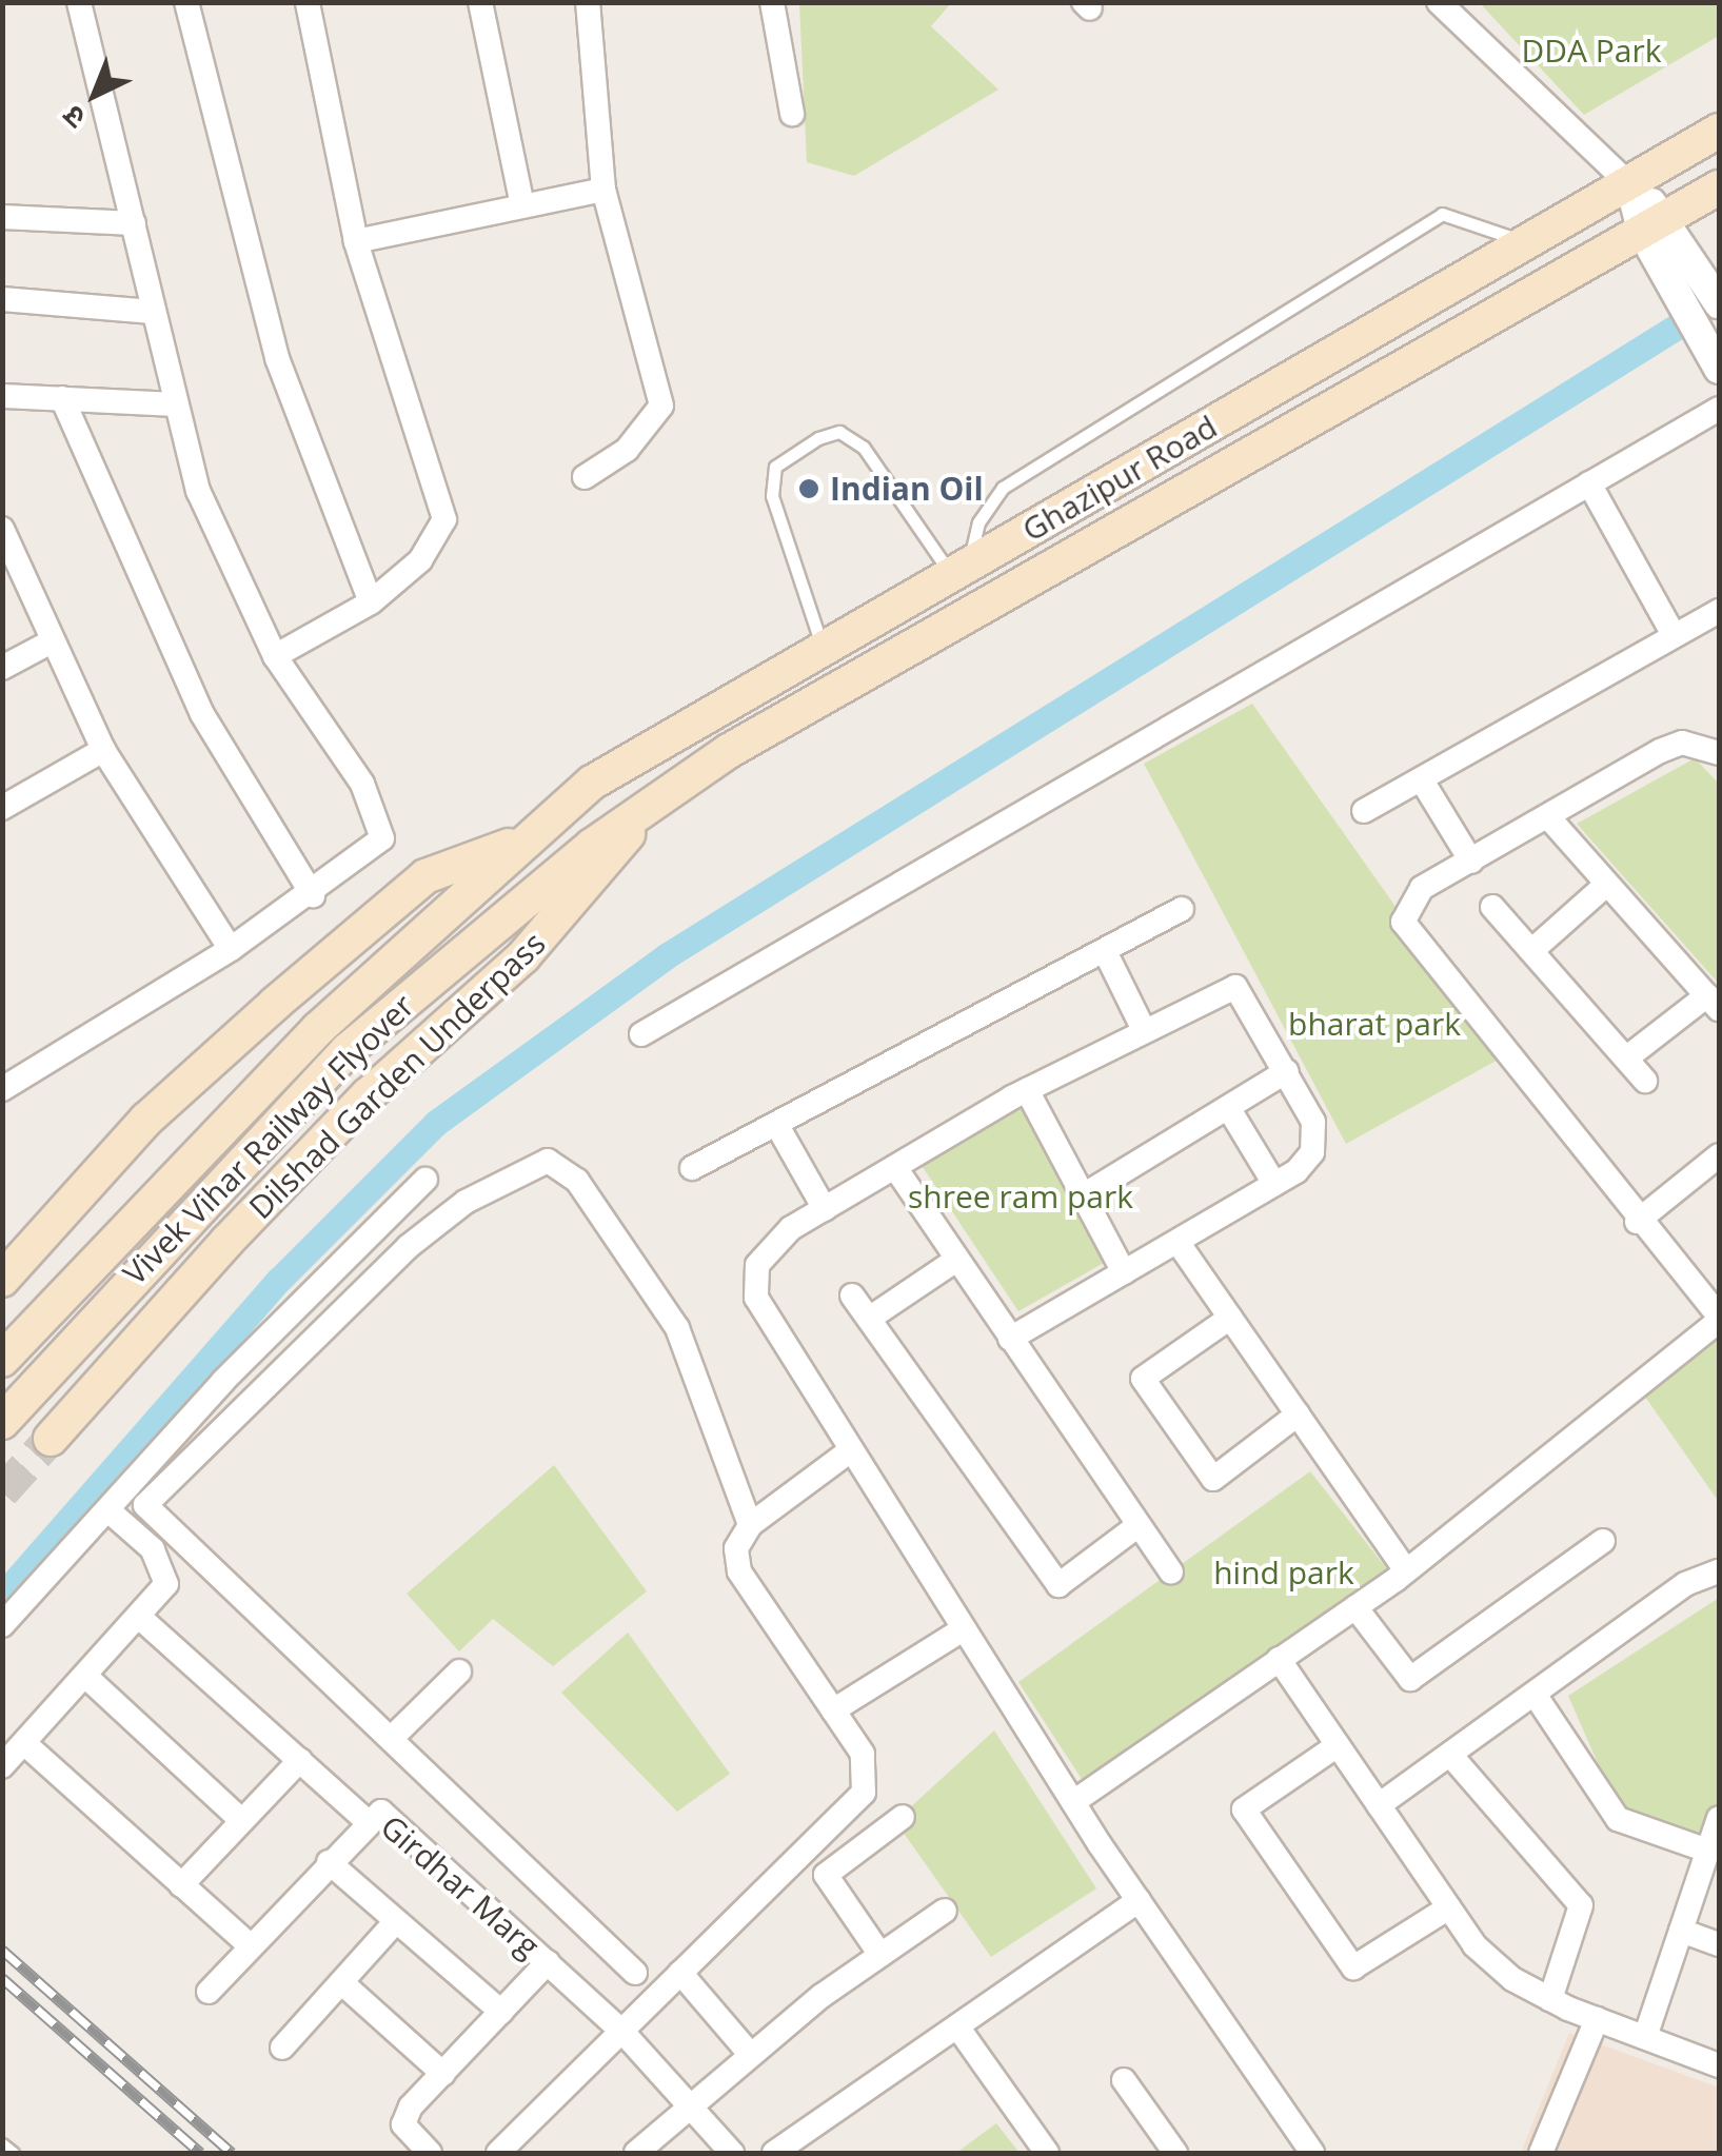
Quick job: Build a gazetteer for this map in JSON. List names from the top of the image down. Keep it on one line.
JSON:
{"streets":{"main road":["Ghazipur Road","Dilshad Garden Underpass","Vivek Vihar Railway Flyover"],"street":["Girdhar Marg"]},"crossings":[["Ghazipur Road","Dilshad Garden Underpass"],["Ghazipur Road","Vivek Vihar Railway Flyover"],["Dilshad Garden Underpass","Vivek Vihar Railway Flyover"]],"parks":["DDA Park","bharat park","shree ram park","hind park"],"places":["Indian Oil"],"north":"bottom left"}
